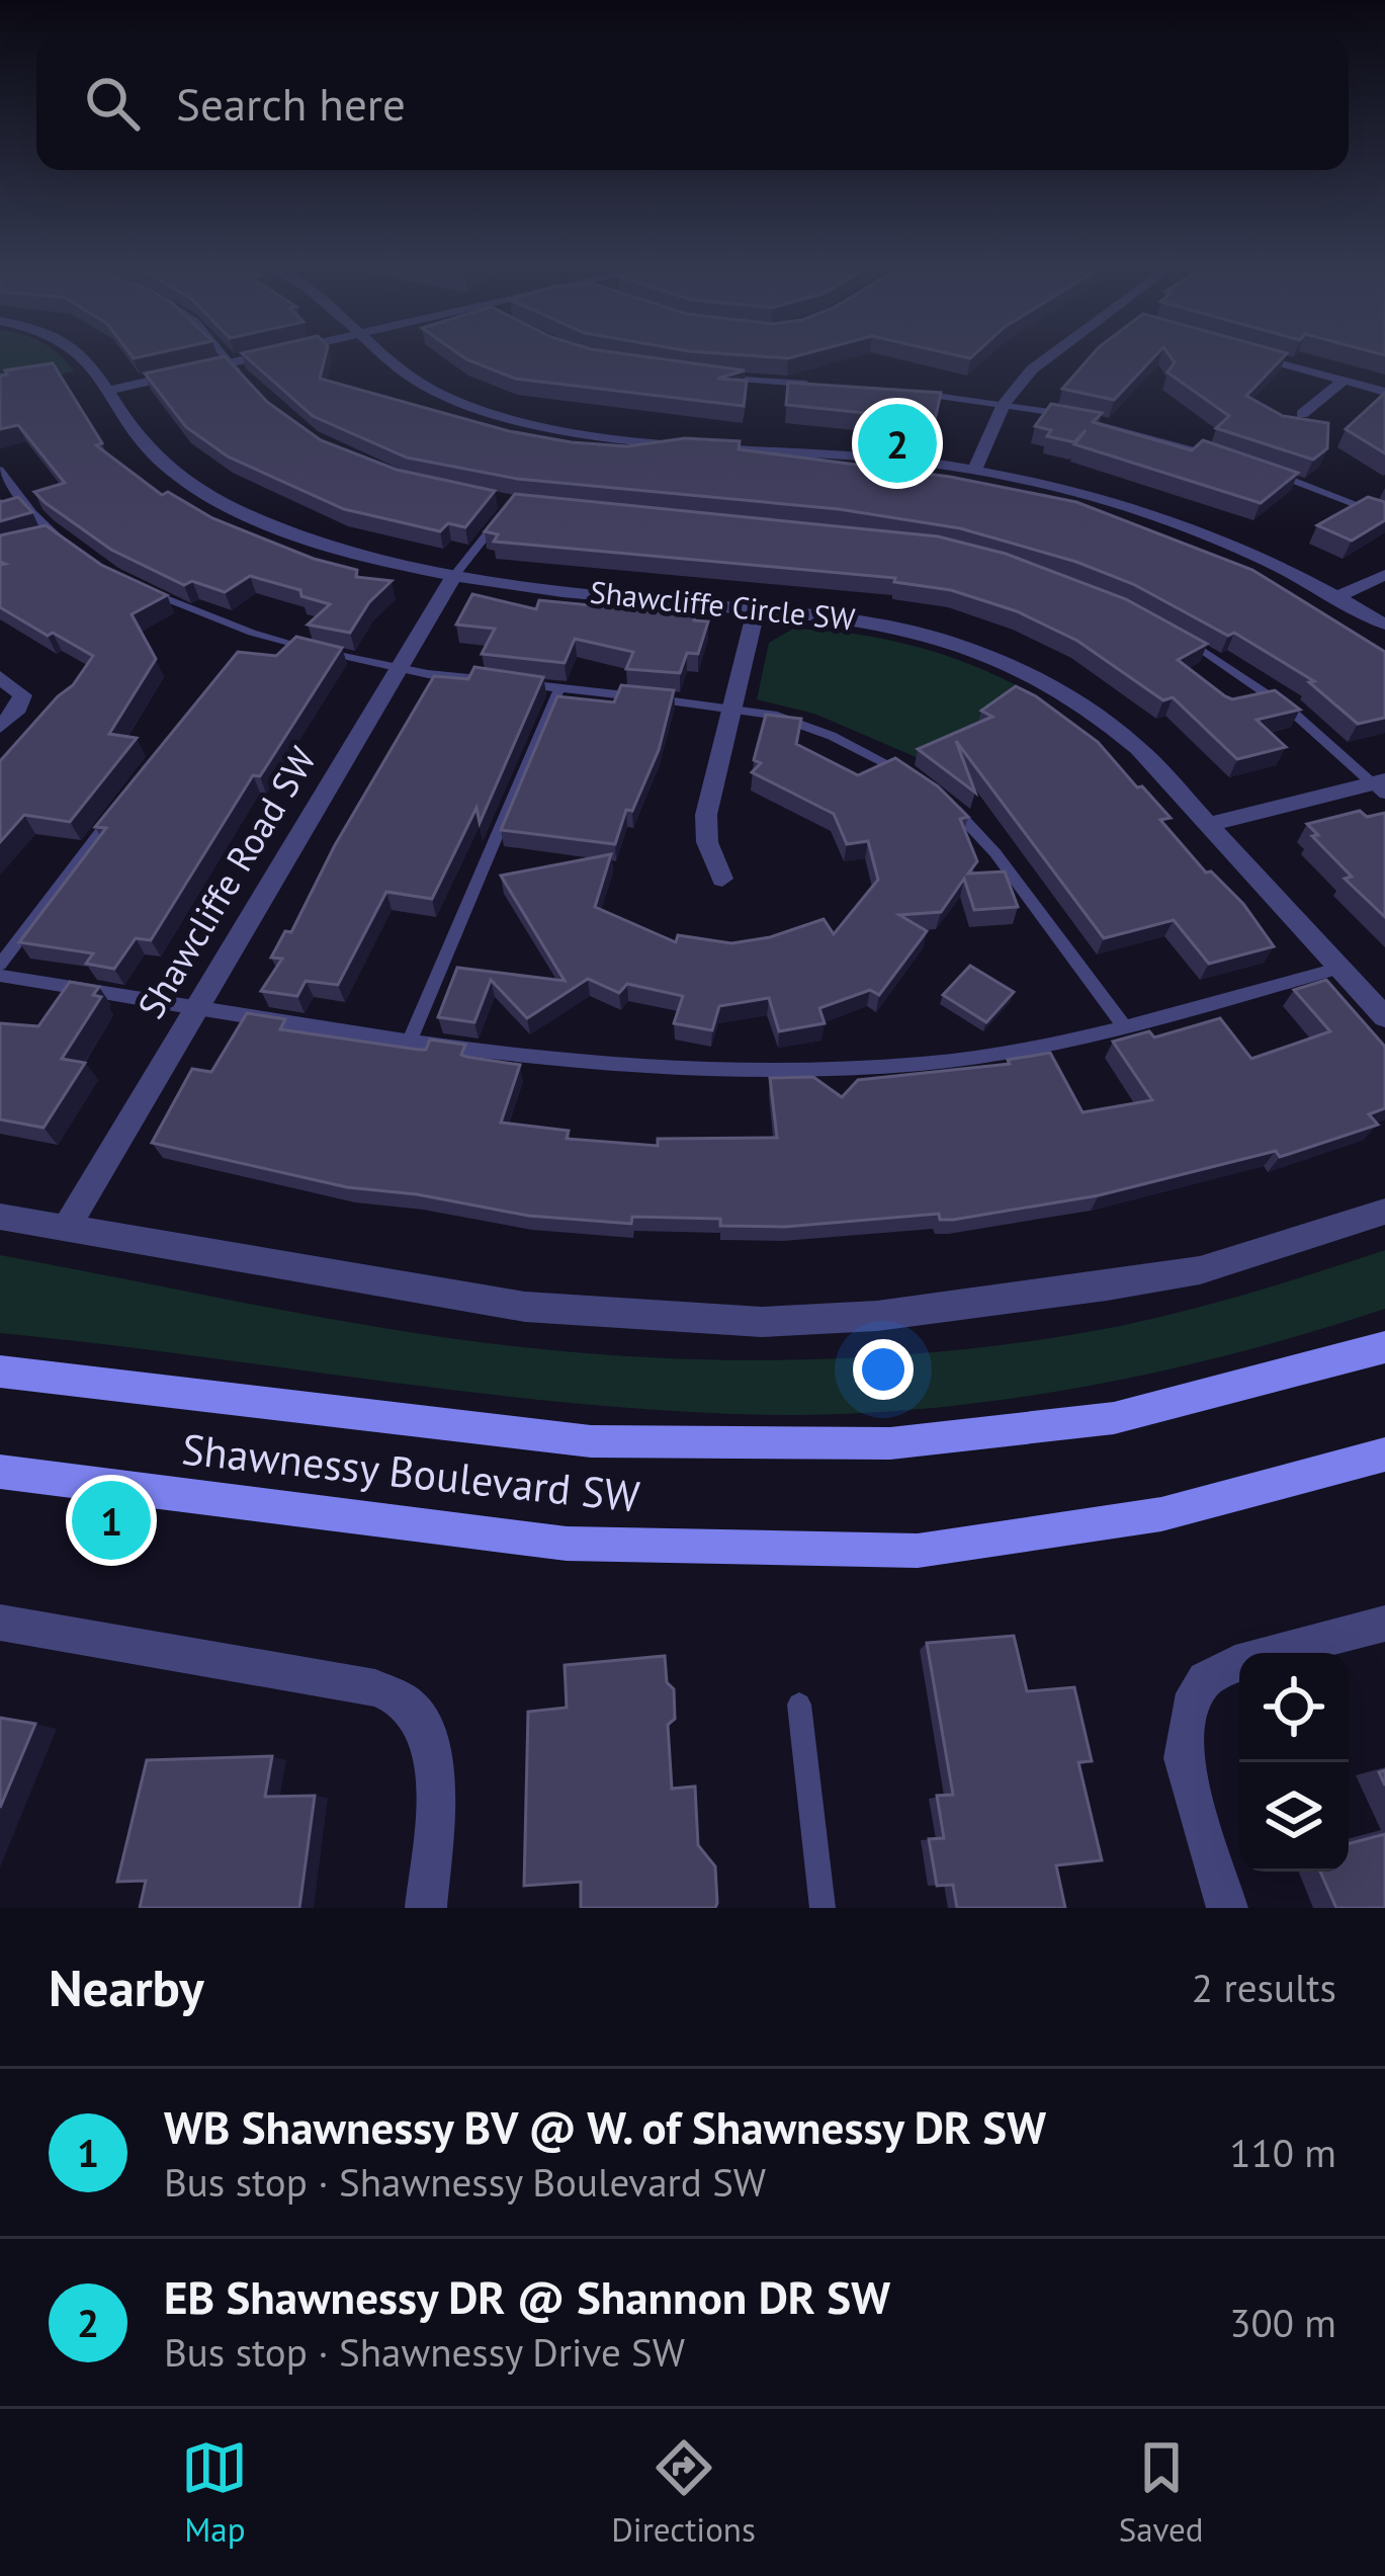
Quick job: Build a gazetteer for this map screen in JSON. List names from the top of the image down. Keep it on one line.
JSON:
{"streets":{"main road":["Shawnessy Boulevard SW"],"street":["Shawcliffe Circle SW","Shawcliffe Road SW"]},"crossings":[["Shawcliffe Circle SW","Shawcliffe Road SW"]],"page":{"search":"Search here","pins":["2","1"],"heading":["Nearby","2 results"],"list":[{"mark":"1","name":"WB Shawnessy BV @ W. of Shawnessy DR SW","note":"Bus stop · Shawnessy Boulevard SW","value":"110 m"},{"mark":"2","name":"EB Shawnessy DR @ Shannon DR SW","note":"Bus stop · Shawnessy Drive SW","value":"300 m"}],"nav":["Map","Directions","Saved"]}}
